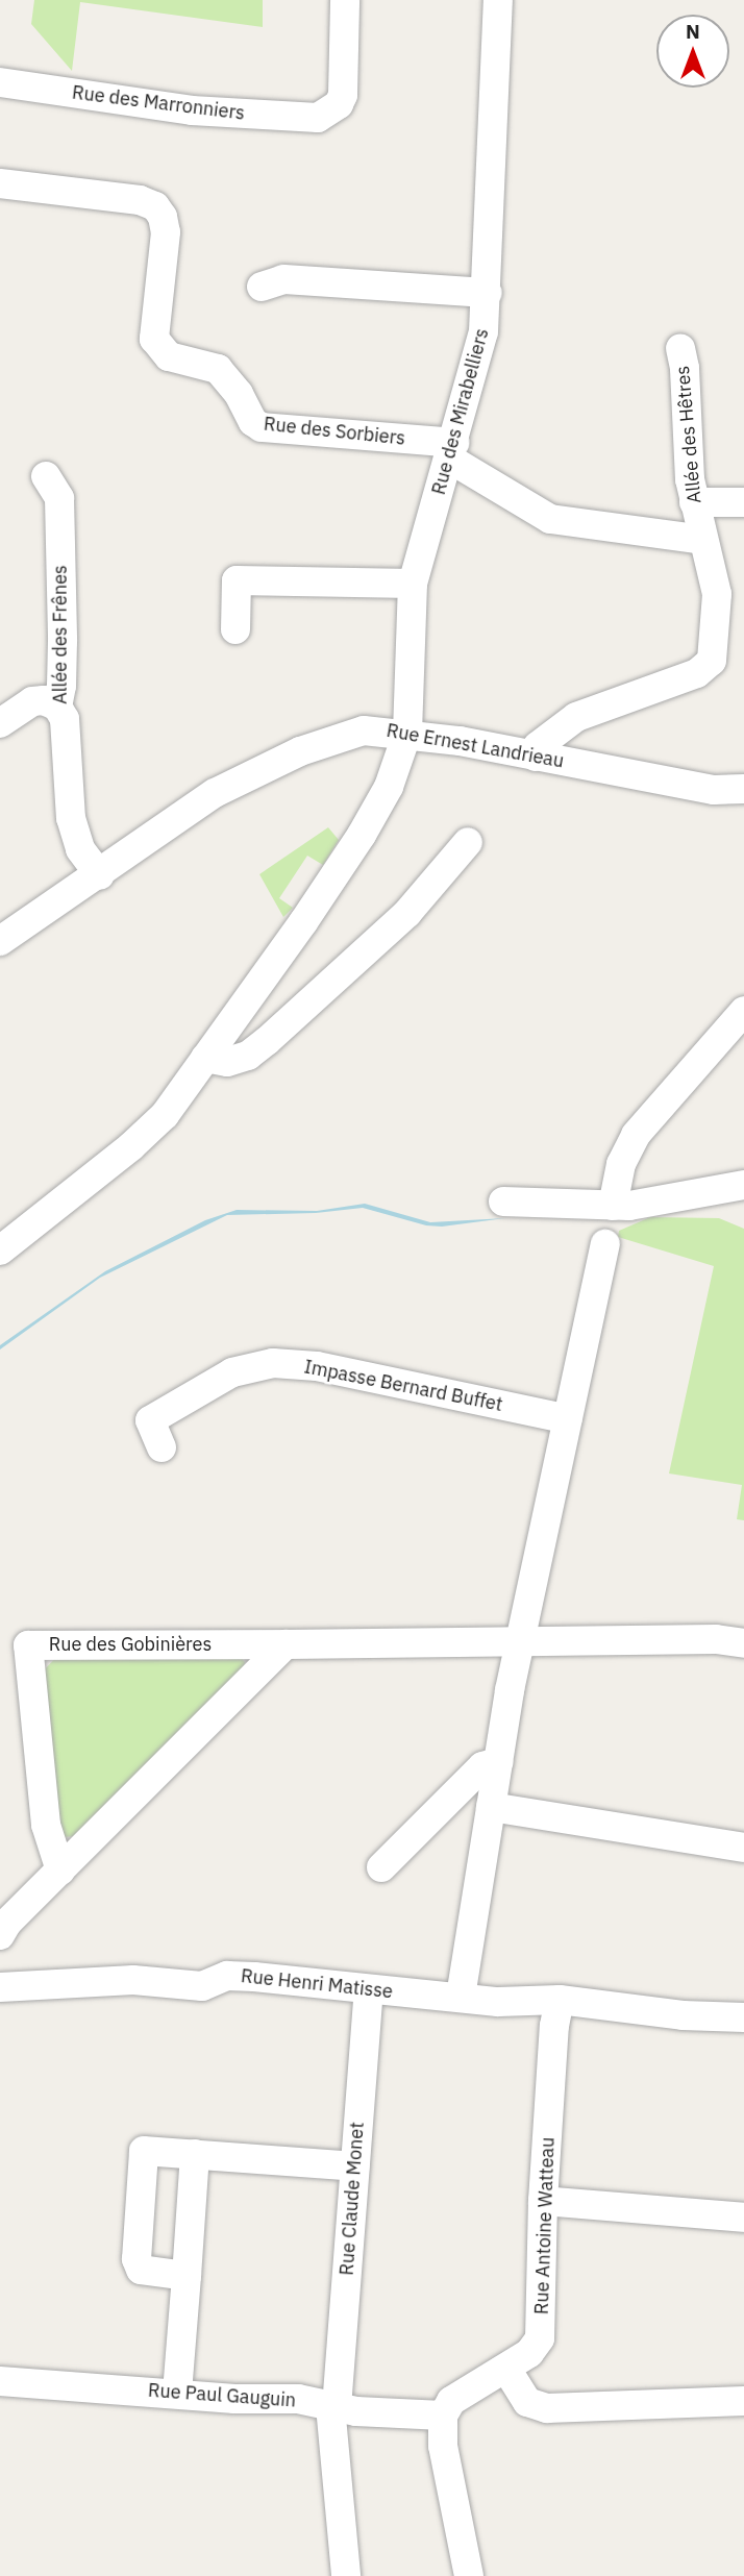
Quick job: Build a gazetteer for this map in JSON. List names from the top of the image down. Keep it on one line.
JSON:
{"streets":{"street":["Rue des Marronniers","Rue des Mirabelliers","Rue des Sorbiers","Allée des Hêtres","Allée des Frênes","Rue Ernest Landrieau","Impasse Bernard Buffet","Rue des Gobinières","Rue Henri Matisse","Rue Claude Monet","Rue Antoine Watteau","Rue Paul Gauguin"]},"crossings":[["Rue des Mirabelliers","Rue des Sorbiers"],["Rue des Mirabelliers","Rue Ernest Landrieau"],["Allée des Hêtres","Rue Ernest Landrieau"],["Allée des Frênes","Rue Ernest Landrieau"],["Rue Henri Matisse","Rue Claude Monet"],["Rue Henri Matisse","Rue Antoine Watteau"],["Rue Claude Monet","Rue Paul Gauguin"],["Rue Antoine Watteau","Rue Paul Gauguin"]],"north":"top"}
